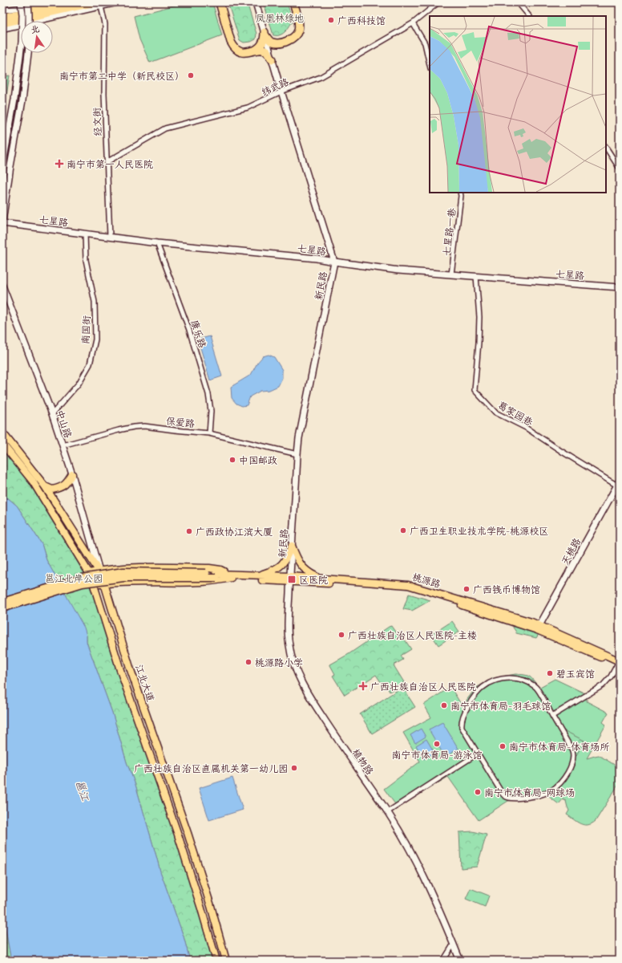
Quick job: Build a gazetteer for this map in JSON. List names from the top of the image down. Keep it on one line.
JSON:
{"streets":{"main road":["七星路","新民路","中山路","天桃路","桃源路","江北大道","植物路"],"street":["纬武路","经文街","七星路一巷","南国街","康乐路","葛家园巷","保爱路"]},"crossings":[["纬武路","经文街"],["纬武路","新民路"],["经文街","七星路"],["七星路","七星路一巷"],["七星路","新民路"],["七星路","南国街"],["七星路","康乐路"],["七星路","葛家园巷"],["新民路","保爱路"],["新民路","桃源路"],["新民路","植物路"],["南国街","中山路"],["康乐路","保爱路"],["葛家园巷","天桃路"],["保爱路","中山路"],["中山路","江北大道"],["天桃路","桃源路"],["桃源路","植物路"]],"water":["邕江"],"parks":["凤凰林绿地","邕江北岸公园"],"places":{"other":["广西科技馆","南宁市第二中学（新民校区）","中国邮政","广西卫生职业技术学院-桃源校区","广西政协江滨大厦","广西钱币博物馆","广西壮族自治区人民医院-主楼","桃源路小学","碧玉宾馆","南宁市体育局-羽毛球馆","南宁市体育局-游泳馆","南宁市体育局-体育场所","广西壮族自治区直属机关第一幼儿园","南宁市体育局-网球场"],"health":["南宁市第一人民医院","广西壮族自治区人民医院"],"transit":["区医院"]},"north":"top"}
